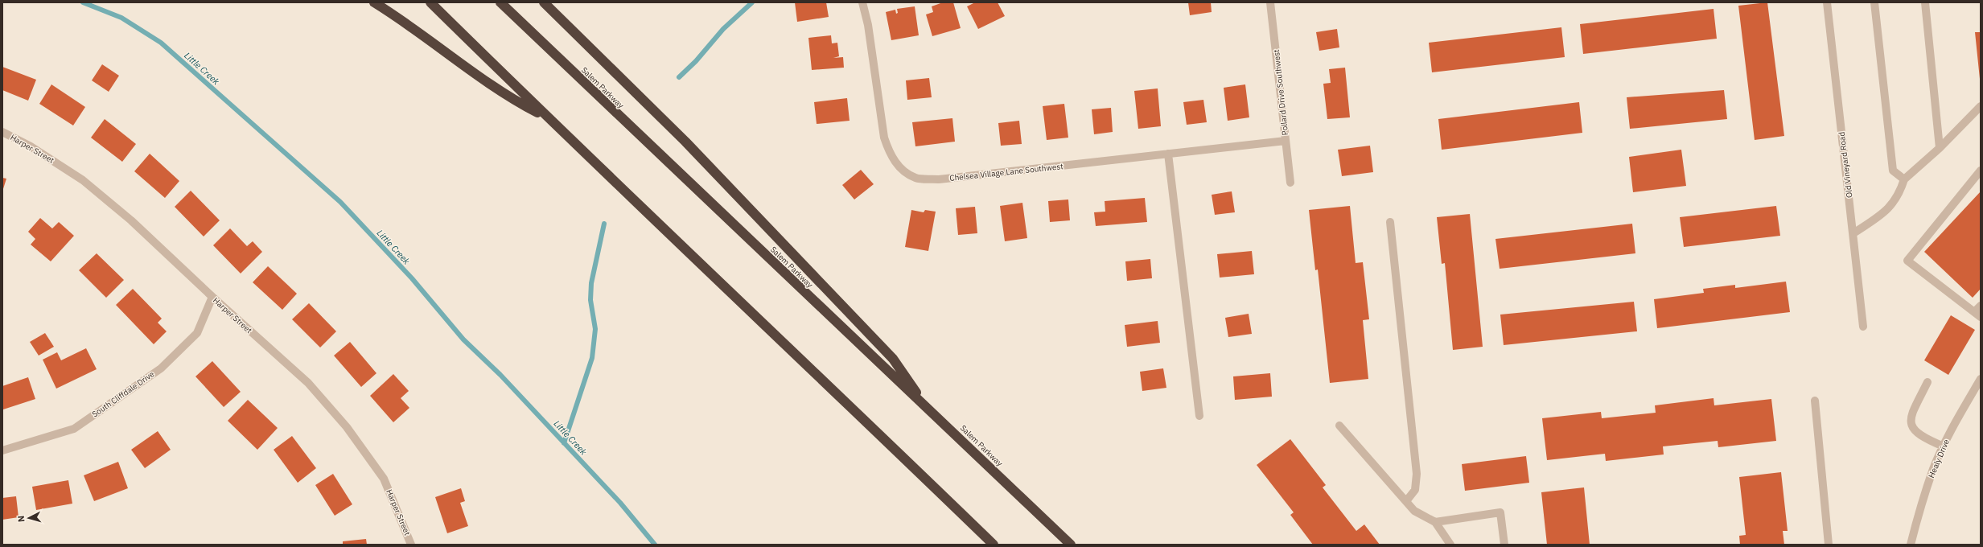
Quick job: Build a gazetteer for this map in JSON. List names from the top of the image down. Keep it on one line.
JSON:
{"streets":{"highway":["Salem Parkway"],"street":["Pollard Drive Southwest","Harper Street","Old Vineyard Road","Chelsea Village Lane Southwest","South Cliffdale Drive","Healy Drive"]},"crossings":[["Pollard Drive Southwest","Chelsea Village Lane Southwest"],["Harper Street","South Cliffdale Drive"]],"water":["Little Creek"],"north":"left"}
